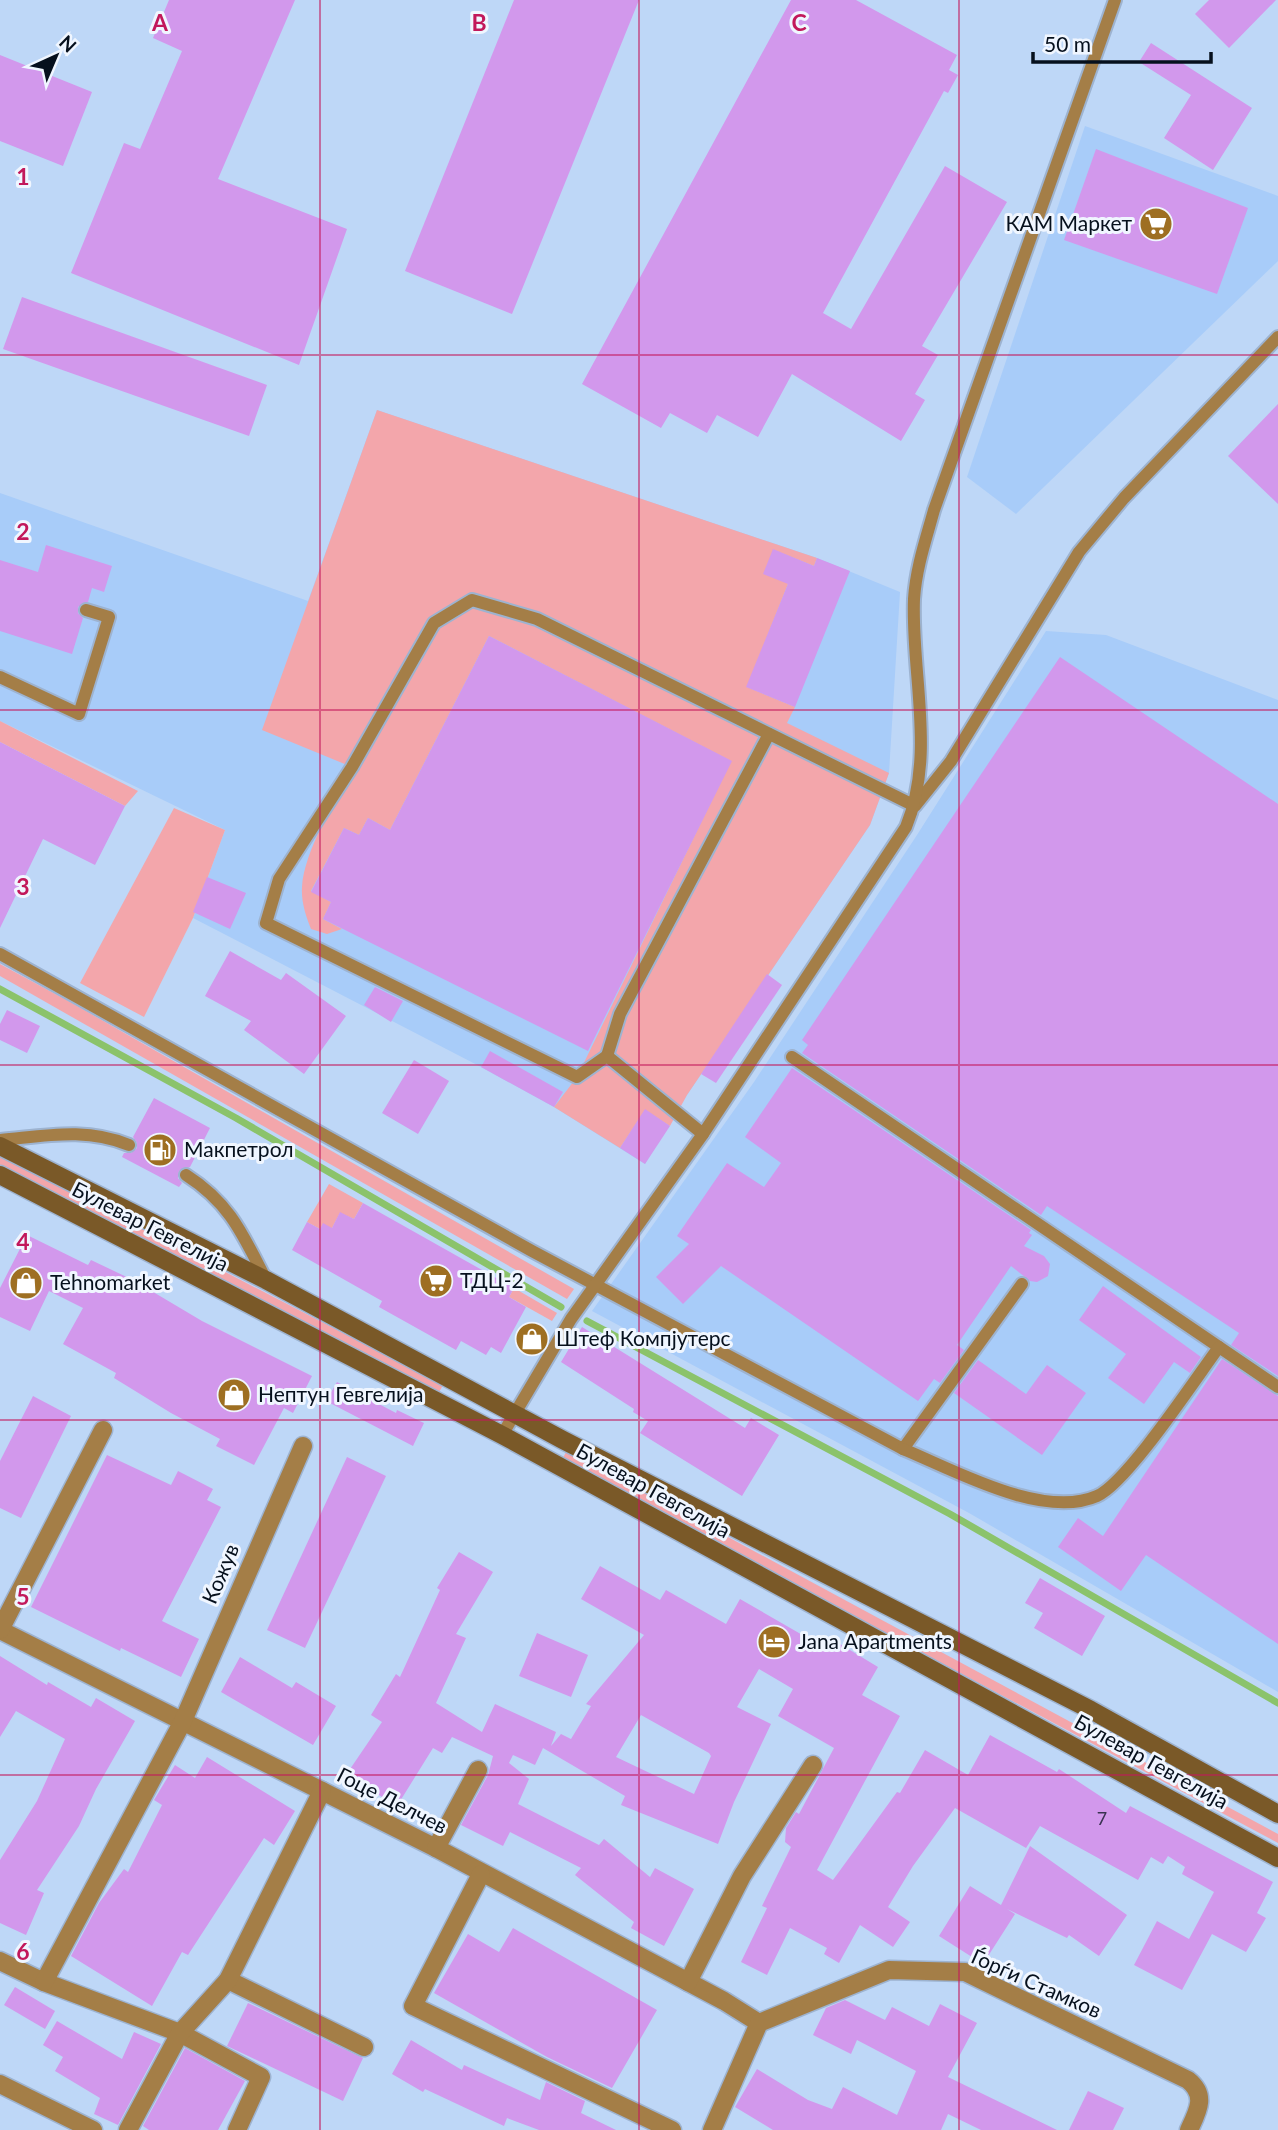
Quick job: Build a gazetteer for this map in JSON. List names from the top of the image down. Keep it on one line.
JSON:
{"streets":{"main road":["Булевар Гевгелија"],"street":["Кожув","Гоце Делчев","Ѓорѓи Стамков"]},"crossings":[["Кожув","Гоце Делчев"],["Гоце Делчев","Ѓорѓи Стамков"]],"places":{"supermarket":["КАМ Маркет","ТДЦ-2"],"fuel station":["Макпетрол"],"shop":["Tehnomarket","Штеф Компјутерс","Нептун Гевгелија"],"hotel":["Jana Apartments"]},"house_numbers":["7"],"scale_bar":"50 m","north":"top right","grid":{"columns":["A","B","C"],"rows":["1","2","3","4","5","6"]}}
